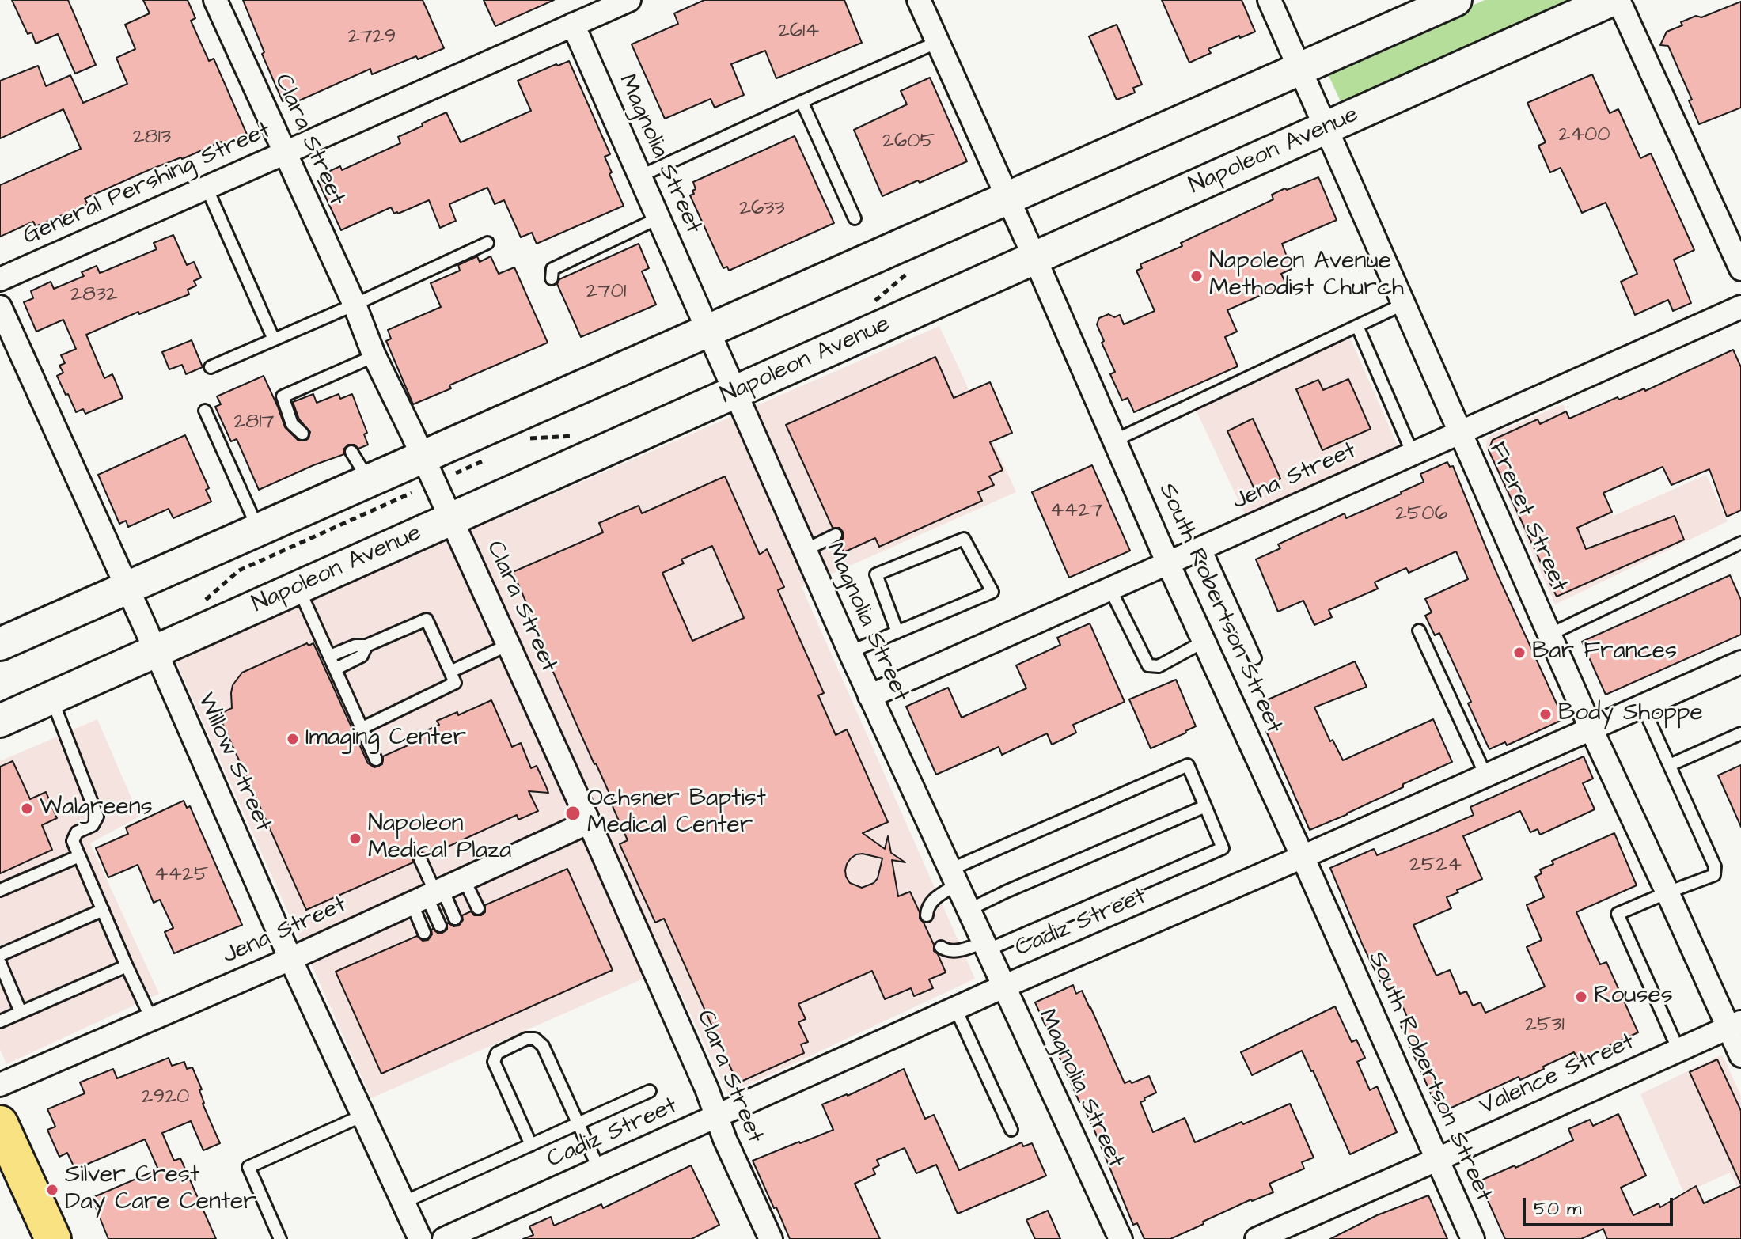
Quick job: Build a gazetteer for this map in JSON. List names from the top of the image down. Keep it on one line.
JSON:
{"streets":{"main road":["Napoleon Avenue"],"street":["Clara Street","Magnolia Street","General Pershing Street","Jena Street","Freret Street","South Robertson Street","Willow Street","Cadiz Street","Valence Street"]},"crossings":[["Clara Street","Napoleon Avenue"],["Clara Street","General Pershing Street"],["Clara Street","Jena Street"],["Clara Street","Cadiz Street"],["Napoleon Avenue","Magnolia Street"],["Napoleon Avenue","Freret Street"],["Napoleon Avenue","South Robertson Street"],["Napoleon Avenue","Willow Street"],["Magnolia Street","General Pershing Street"],["Magnolia Street","Jena Street"],["Magnolia Street","Cadiz Street"],["Jena Street","Freret Street"],["Jena Street","South Robertson Street"],["Jena Street","Willow Street"],["Freret Street","Cadiz Street"],["Freret Street","Valence Street"],["South Robertson Street","Cadiz Street"],["South Robertson Street","Valence Street"]],"places":["Napoleon Avenue Methodist Church","Bar Frances","Body Shoppe","Imaging Center","Walgreens","Ochsner Baptist Medical Center","Napoleon Medical Plaza","Rouses","Silver Crest Day Care Center"],"house_numbers":["2614","2729","2400","2813","2605","2633","2701","2832","2817","4427","2506","2524","4425","2531","2920"],"scale_bar":"50 m"}
